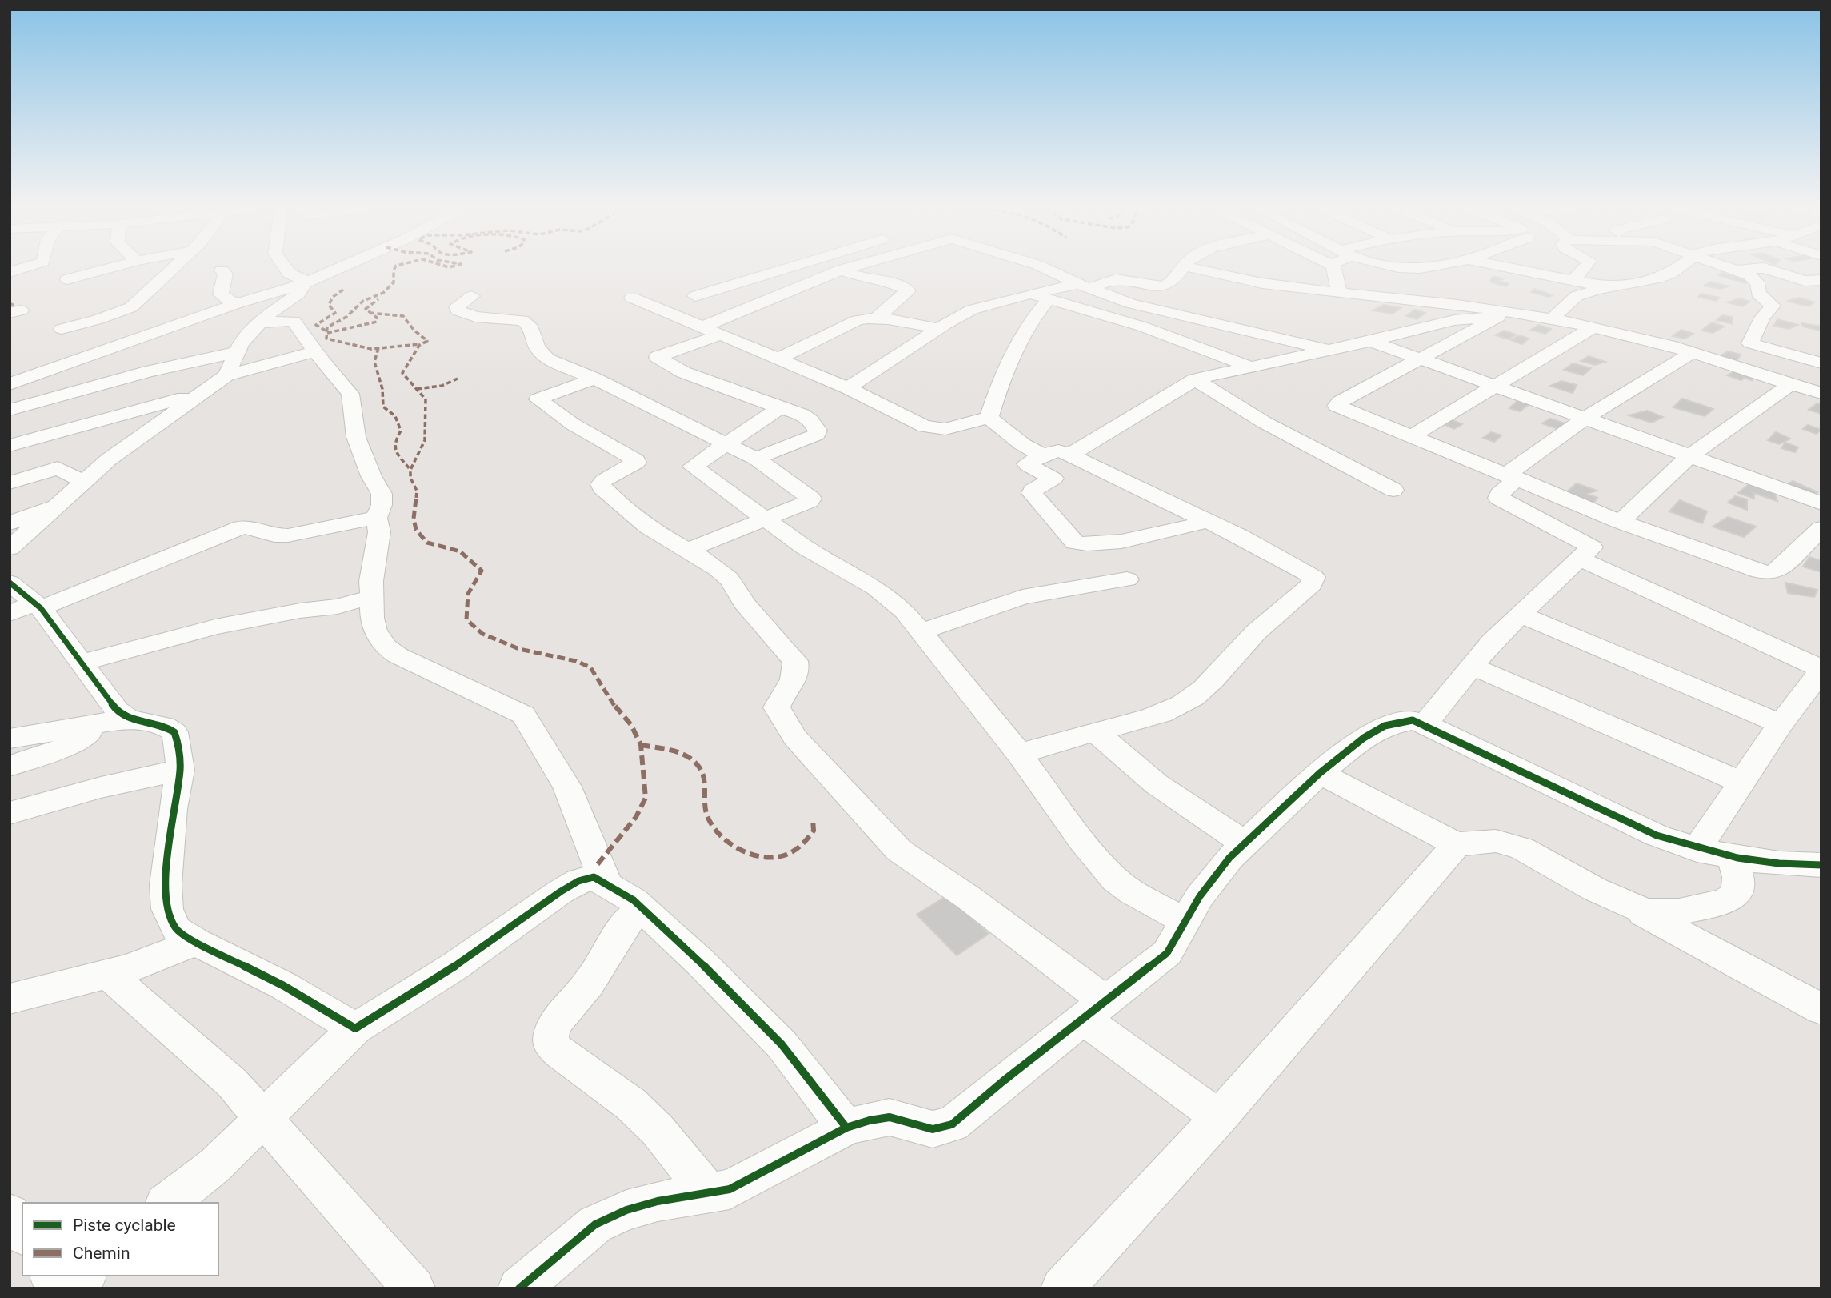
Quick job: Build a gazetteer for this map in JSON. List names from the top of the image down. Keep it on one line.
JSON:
{"legend":["Piste cyclable","Chemin"]}
